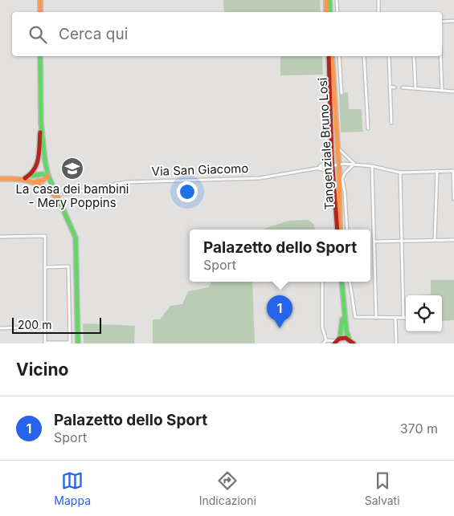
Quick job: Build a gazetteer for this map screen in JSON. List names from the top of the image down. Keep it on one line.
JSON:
{"streets":{"main road":["Tangenziale Bruno Losi"],"street":["Via San Giacomo"]},"crossings":[["Tangenziale Bruno Losi","Via San Giacomo"]],"places":{"school or university":["La casa dei bambini - Mery Poppins"]},"scale_bar":"200 m","page":{"search":"Cerca qui","popup":["Palazetto dello Sport","Sport"],"pins":"1","scale":"200 m","heading":"Vicino","list":[{"mark":"1","name":"Palazetto dello Sport","note":"Sport","value":"370 m"}],"nav":["Mappa","Indicazioni","Salvati"]}}
